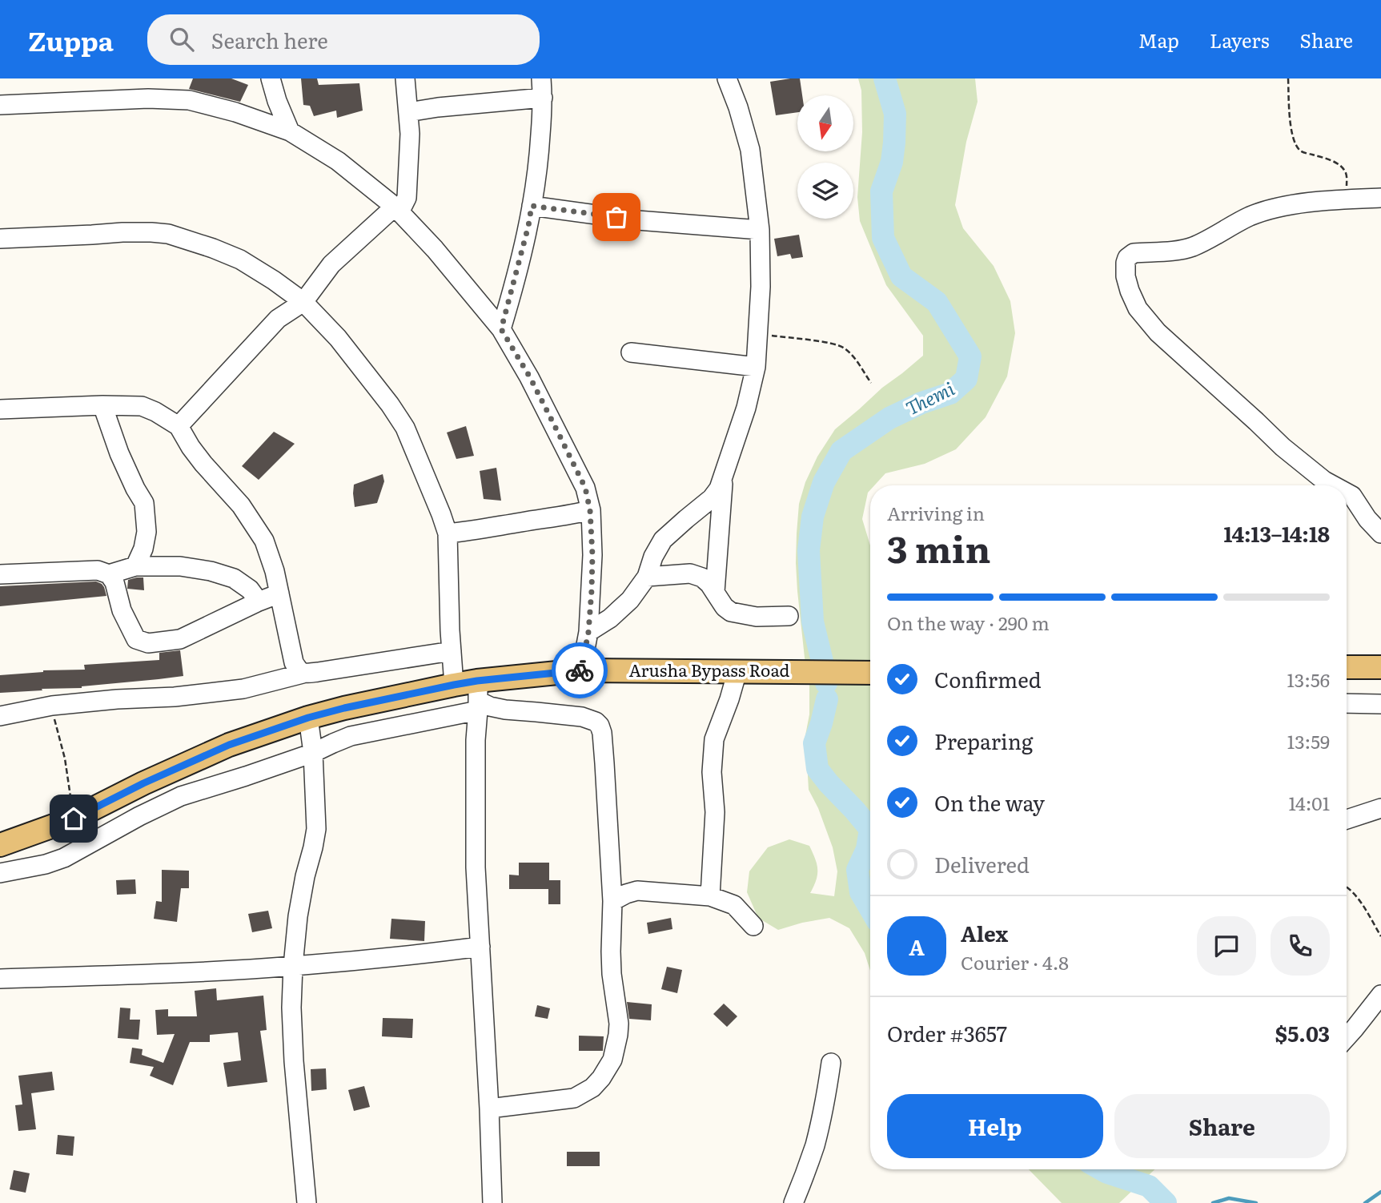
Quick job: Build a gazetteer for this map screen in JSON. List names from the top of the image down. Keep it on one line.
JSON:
{"streets":{"main road":["Arusha Bypass Road"]},"water":["Themi"],"north":"bottom","page":{"header":"Zuppa","search":"Search here","nav":["Map","Layers","Share"],"heading":["3 min","Arriving in","14:13–14:18"],"panel":["Alex","Courier · 4.8","Order #3657","$5.03"],"bar":"On the way · 290 m","list":[["Confirmed","13:56"],["Preparing","13:59"],["On the way","14:01"],"Delivered"],"round":"A","buttons":["Help","Share"]}}
